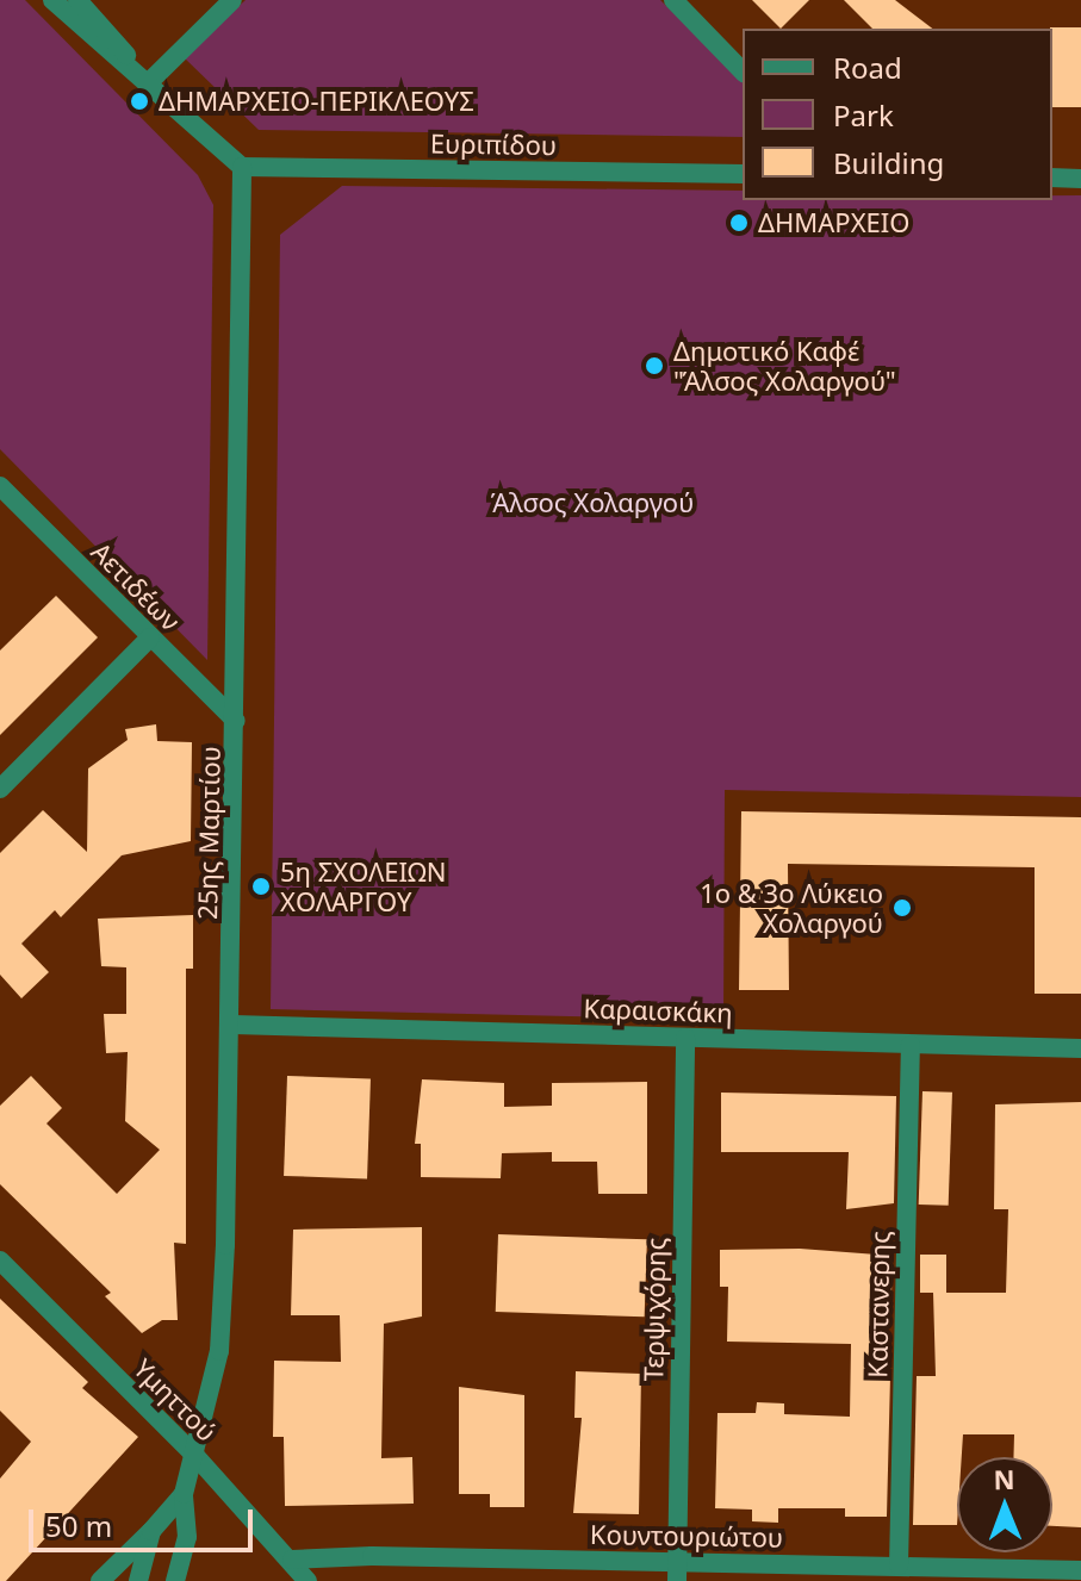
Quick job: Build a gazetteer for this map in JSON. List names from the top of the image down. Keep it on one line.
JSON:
{"streets":{"street":["Ευριπίδου","Αετιδέων","25ης Μαρτίου","Καραισκάκη","Καστανερης","Τερψιχόρης","Υμηττού","Κουντουριώτου"]},"crossings":[["Ευριπίδου","25ης Μαρτίου"],["Αετιδέων","25ης Μαρτίου"],["25ης Μαρτίου","Καραισκάκη"],["25ης Μαρτίου","Υμηττού"],["Καραισκάκη","Καστανερης"],["Καραισκάκη","Τερψιχόρης"],["Καστανερης","Κουντουριώτου"],["Τερψιχόρης","Κουντουριώτου"],["Υμηττού","Κουντουριώτου"]],"parks":["Άλσος Χολαργού"],"places":["ΔΗΜΑΡΧΕΙΟ-ΠΕΡΙΚΛΕΟΥΣ","ΔΗΜΑΡΧΕΙΟ","Δημοτικό Καφέ \"Άλσος Χολαργού\"","5η ΣΧΟΛΕΙΩΝ ΧΟΛΑΡΓΟΥ","1ο & 3ο Λύκειο Χολαργού"],"legend":["Road","Park","Building"],"scale_bar":"50 m","north":"top"}
